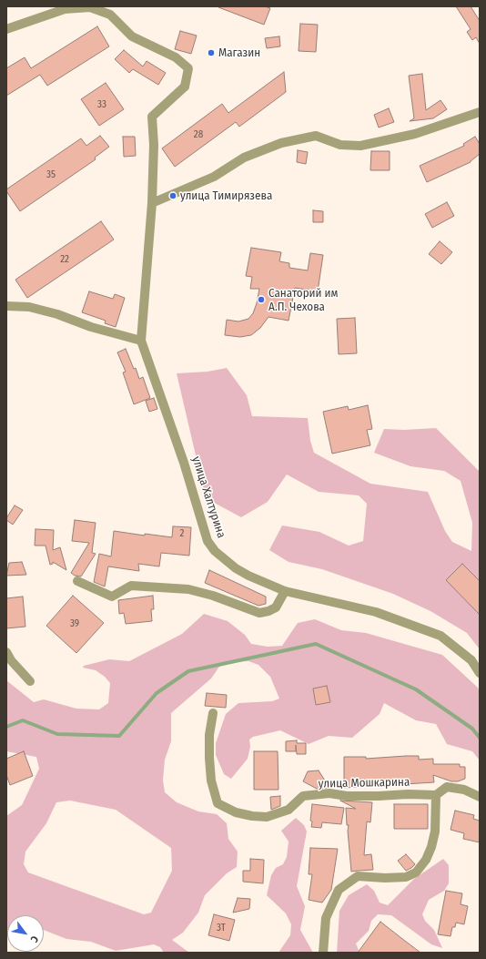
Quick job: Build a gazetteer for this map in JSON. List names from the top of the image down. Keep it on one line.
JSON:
{"streets":{"street":["улица Халтурина","улица Мошкарина"]},"places":["Магазин","улица Тимирязева","Санаторий им А.П. Чехова"],"house_numbers":["33","28","35","22","2","39","3Т"],"north":"bottom right"}
